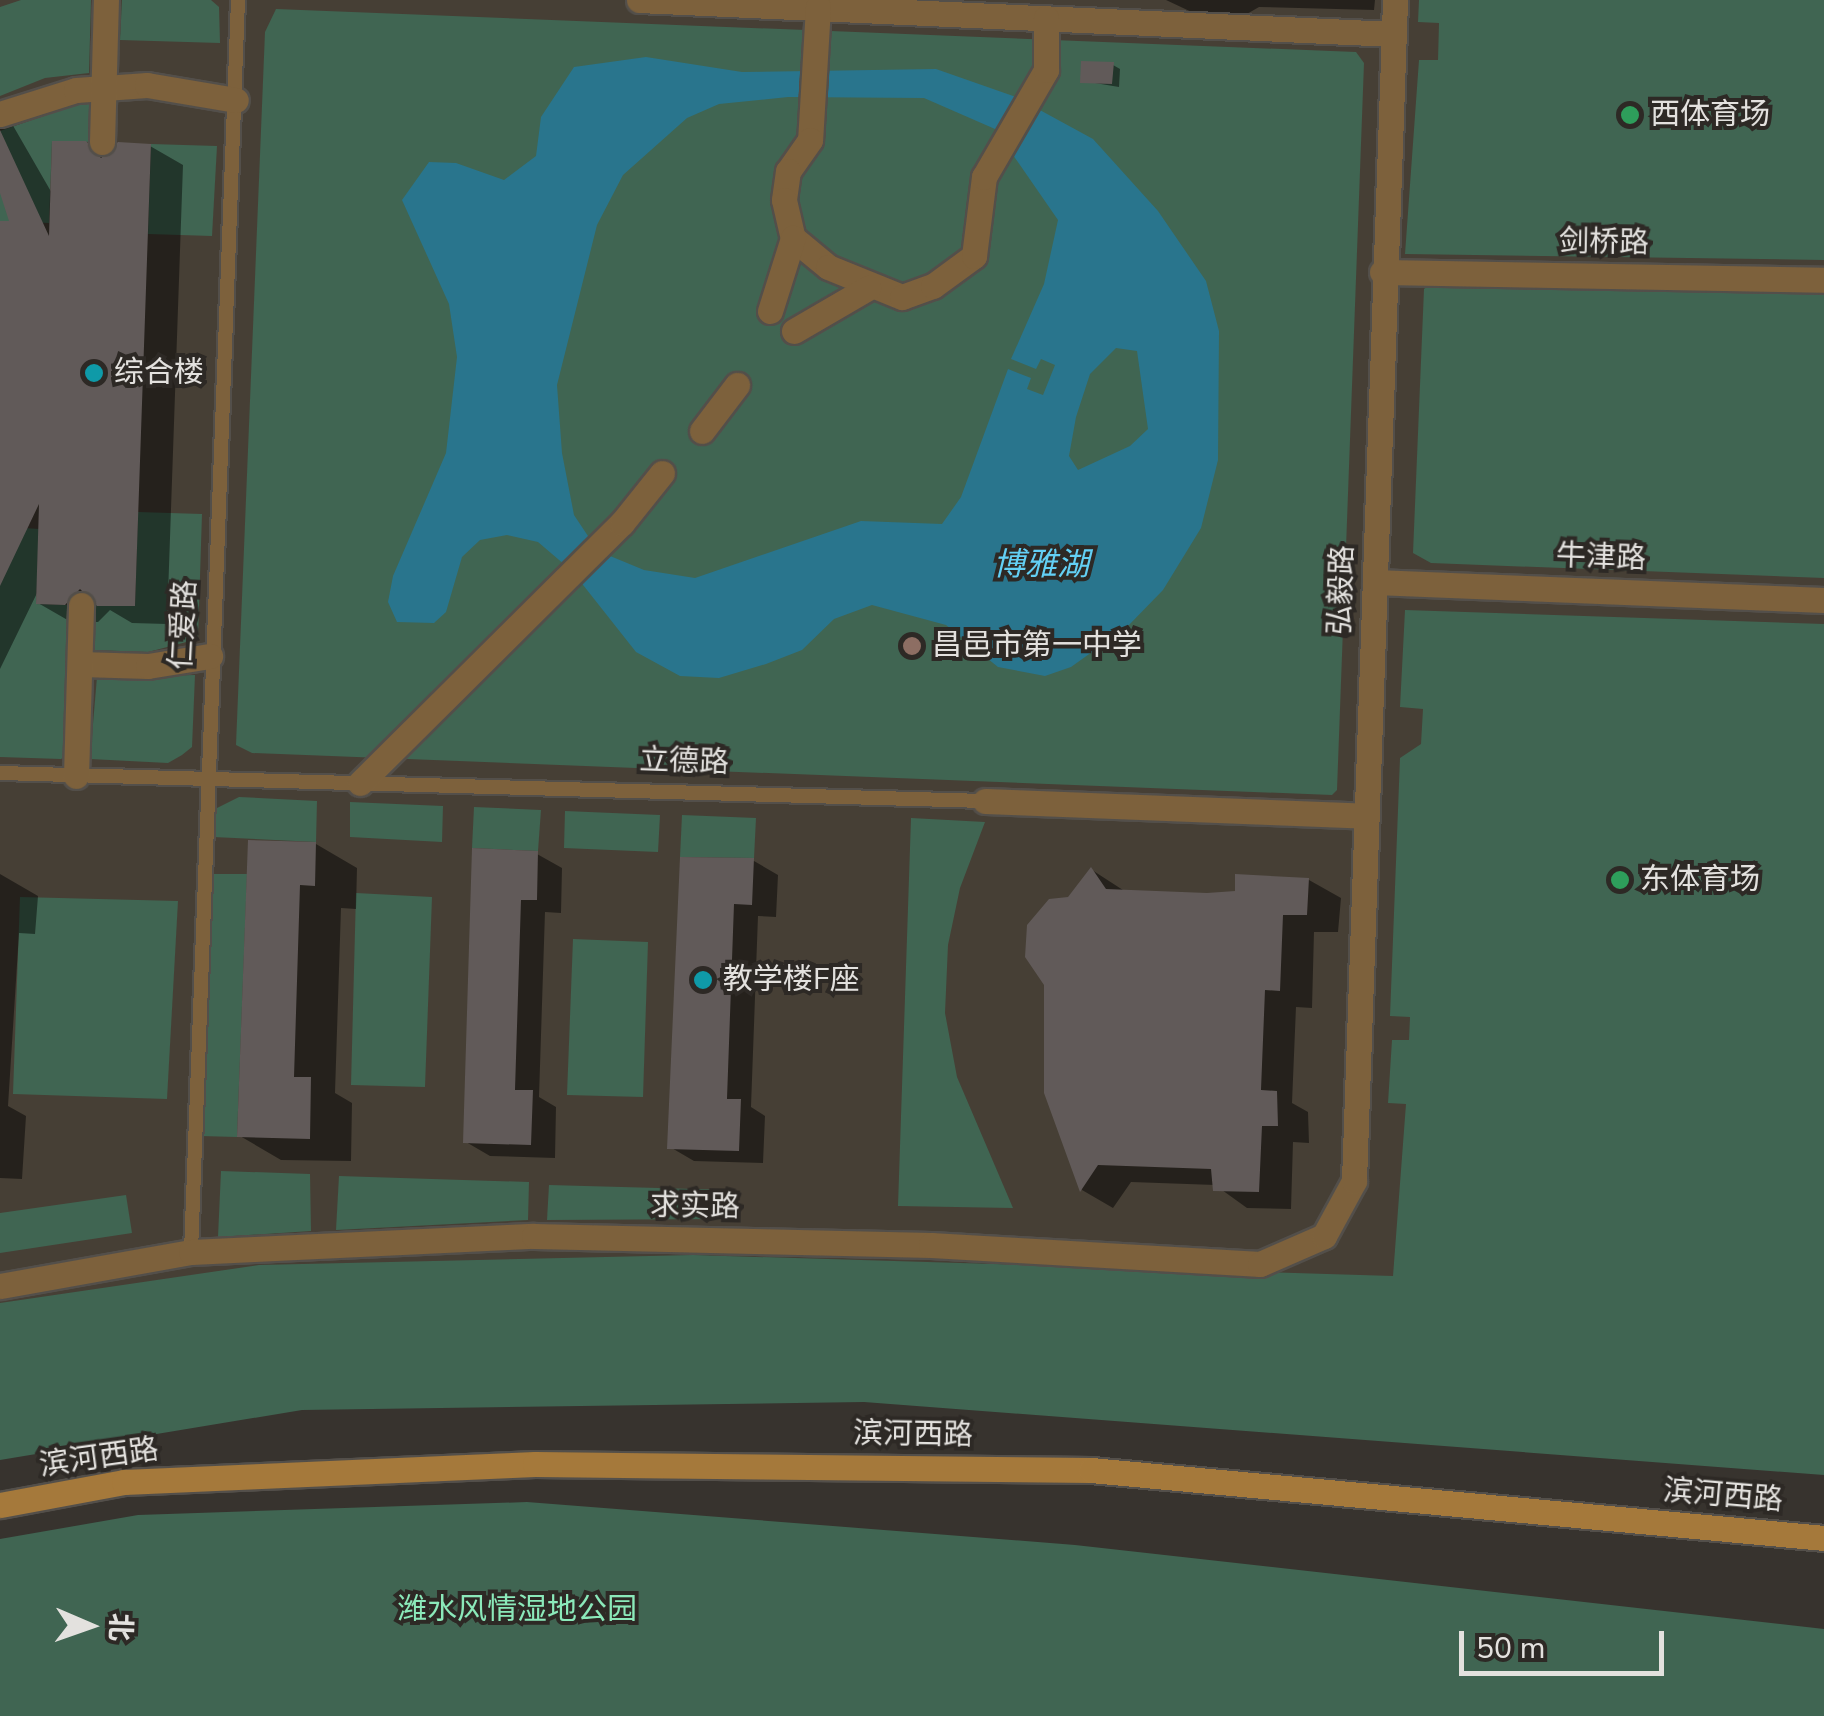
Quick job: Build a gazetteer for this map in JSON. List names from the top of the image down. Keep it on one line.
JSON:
{"streets":{"street":["剑桥路","牛津路","弘毅路","立德路","求实路","滨河西路"],"lane":["仁爱路"]},"crossings":[["剑桥路","弘毅路"],["牛津路","弘毅路"],["弘毅路","立德路"],["弘毅路","求实路"],["仁爱路","立德路"],["仁爱路","求实路"]],"water":["博雅湖"],"parks":["潍水风情湿地公园"],"places":["西体育场","综合楼","昌邑市第一中学","东体育场","教学楼F座"],"scale_bar":"50 m","north":"right"}
